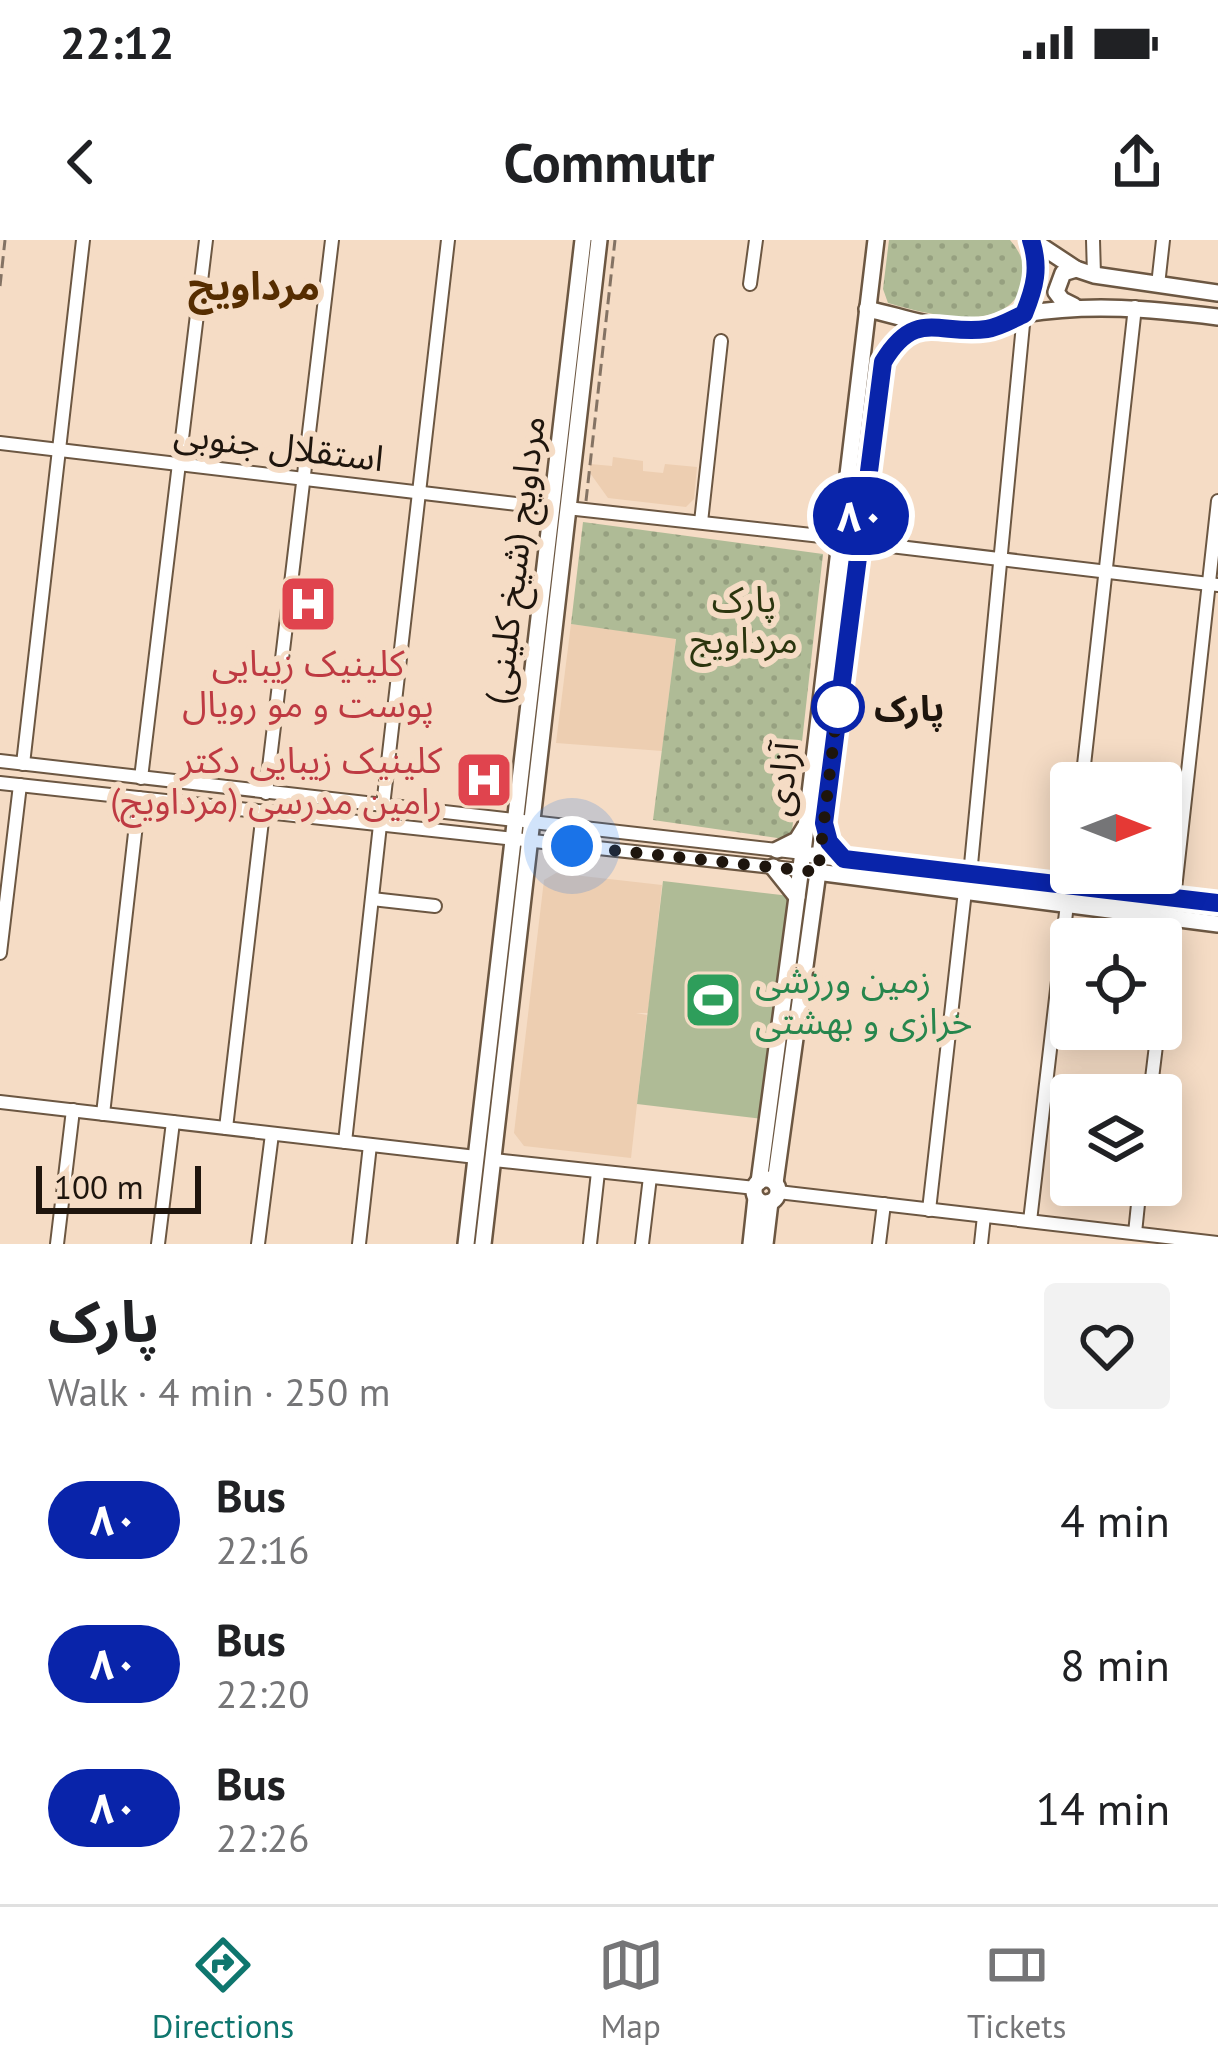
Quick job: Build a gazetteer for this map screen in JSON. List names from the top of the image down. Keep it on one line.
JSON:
{"streets":{"main road":["مرداویج (شیخ کلینی)","آزادی"],"street":["استقلال جنوبی"]},"crossings":[["استقلال جنوبی","مرداویج (شیخ کلینی)"],["استقلال جنوبی","آزادی"]],"districts":["مرداویج"],"parks":["پارک مرداویج"],"places":{"hospital":["کلینیک زیبایی پوست و مو رویال","کلینیک زیبایی دکتر رامین مدرسی (مرداویج)"],"other":["پارک"],"sports":["زمین ورزشی خرازی و بهشتی"]},"lines":["bus line ۸۰"],"scale_bar":"100 m","north":"right","page":{"status":"22:12","header":"Commutr","on_map":"۸۰","scale":"100 m","heading":["پارک","Walk · 4 min · 250 m"],"list":[{"mark":"۸۰","name":"Bus","note":"22:16","value":"4 min"},{"mark":"۸۰","name":"Bus","note":"22:20","value":"8 min"},{"mark":"۸۰","name":"Bus","note":"22:26","value":"14 min"}],"tabs":["Directions","Map","Tickets"]}}
